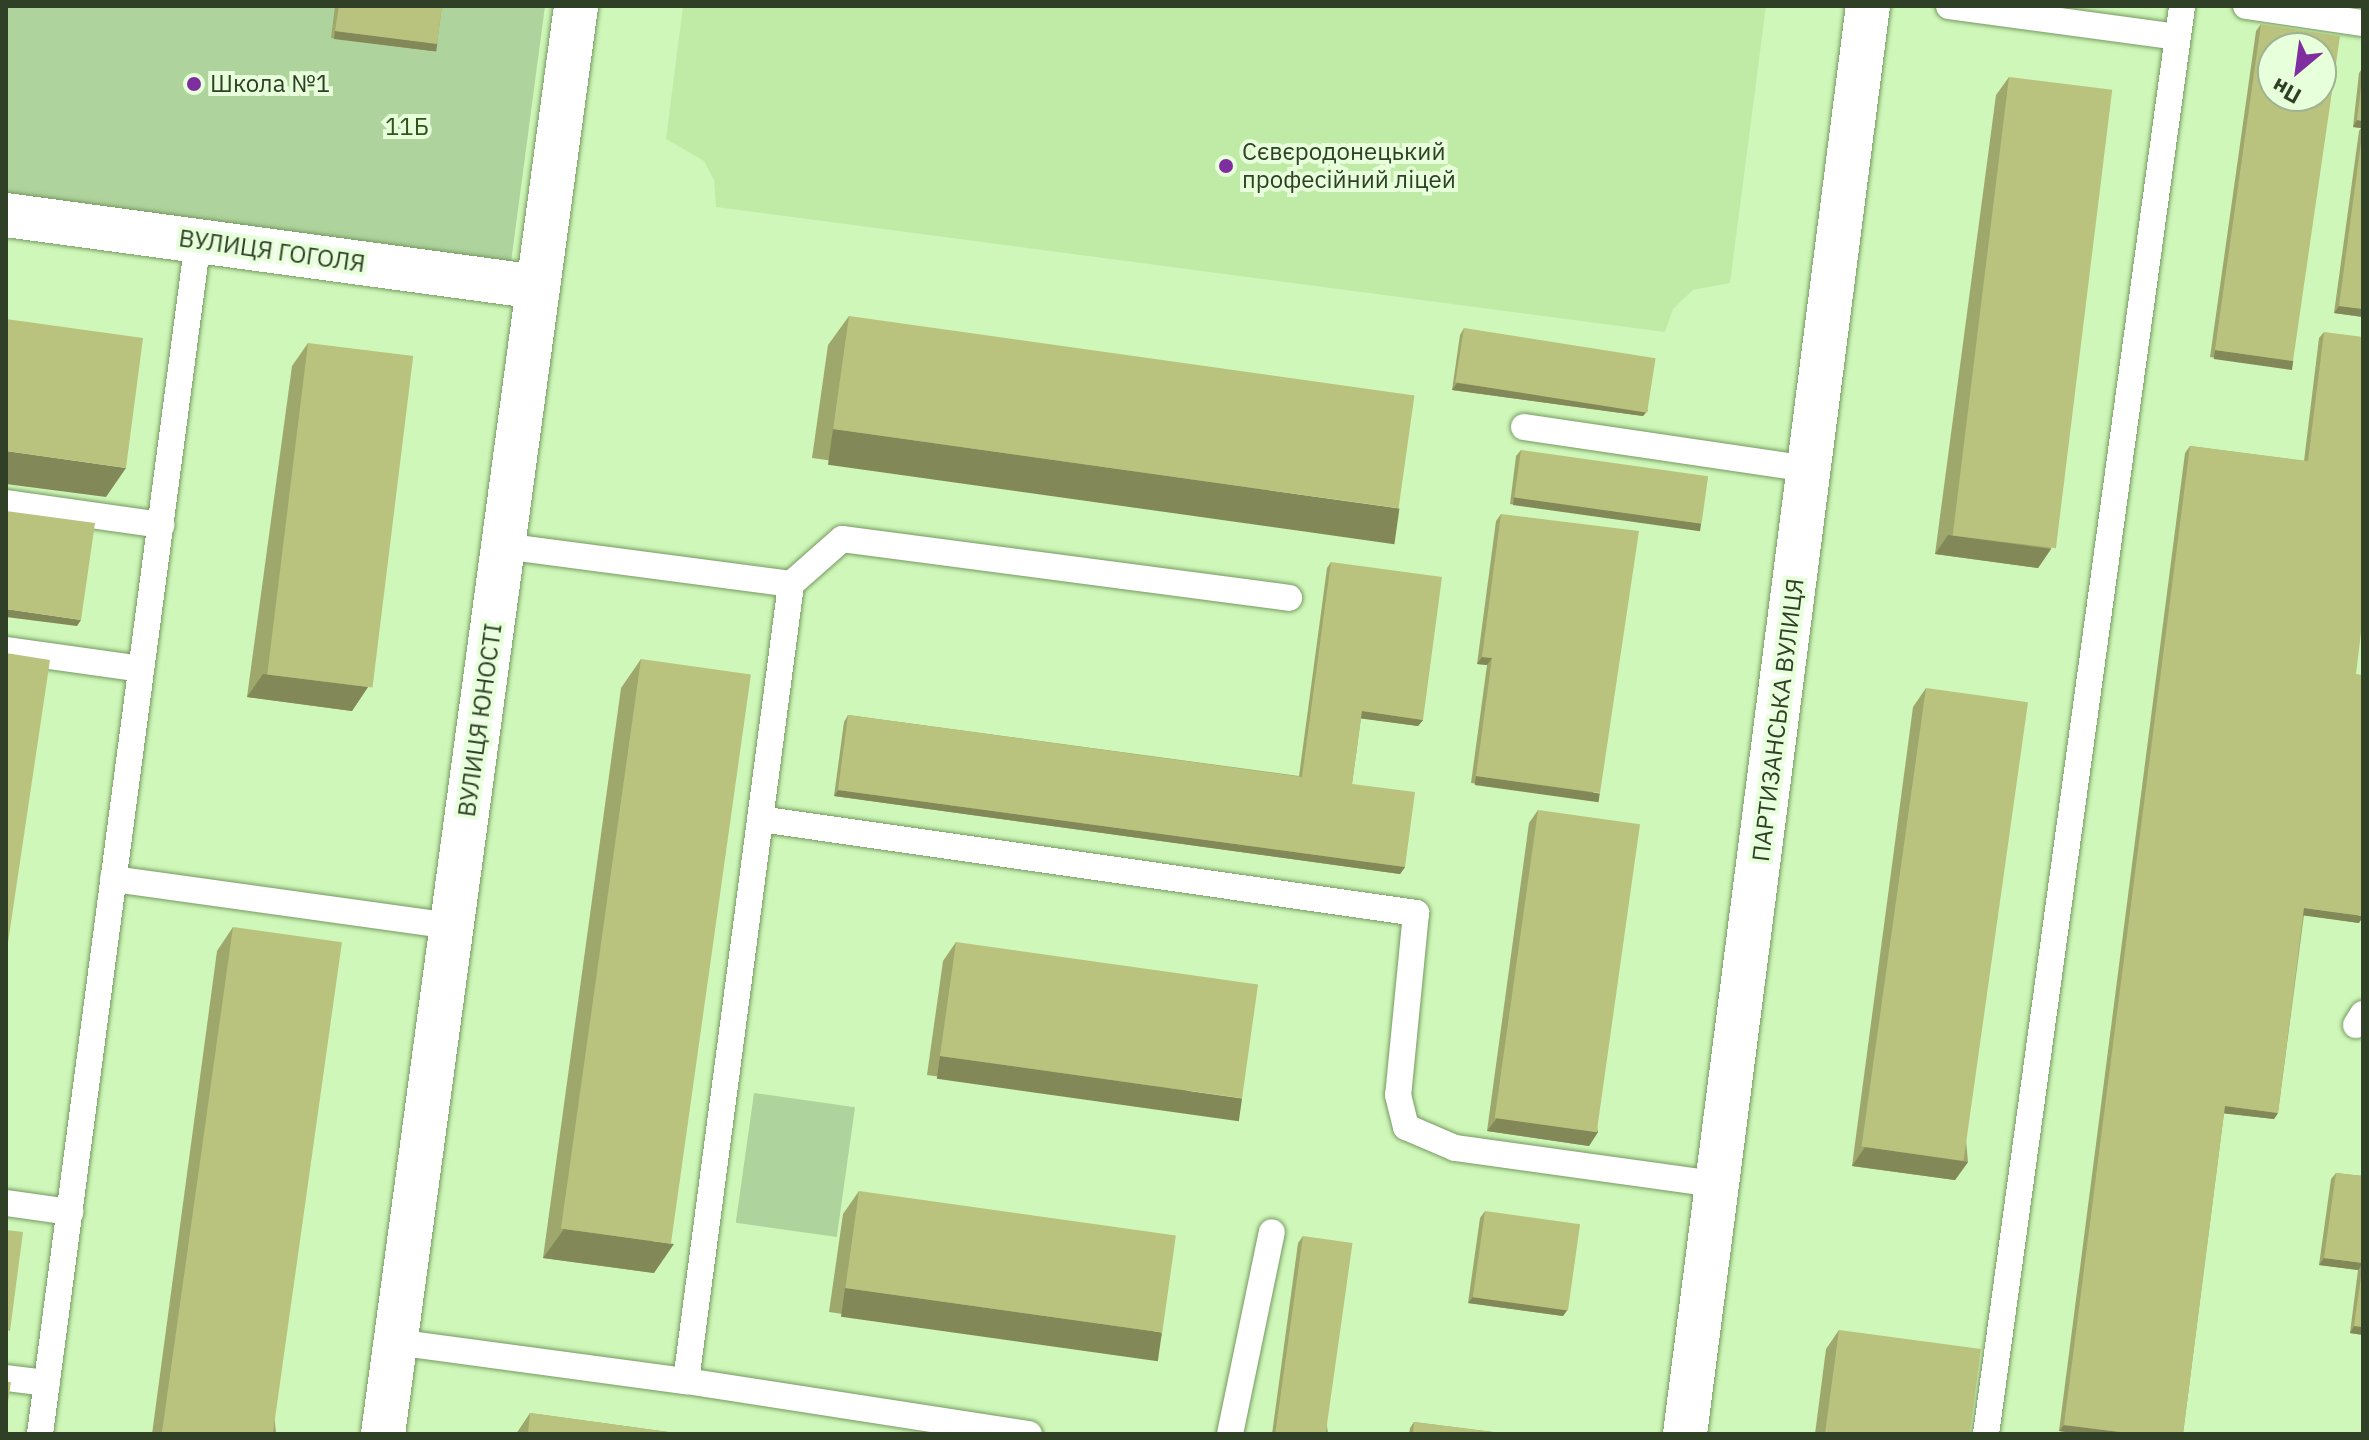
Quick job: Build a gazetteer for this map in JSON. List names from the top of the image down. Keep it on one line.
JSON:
{"streets":{"street":["ВУЛИЦЯ ГОГОЛЯ","ВУЛИЦЯ ЮНОСТІ","ПАРТИЗАНСЬКА ВУЛИЦЯ"]},"crossings":[["ВУЛИЦЯ ГОГОЛЯ","ВУЛИЦЯ ЮНОСТІ"]],"parks":["11Б"],"places":["Школа №1","Сєвєродонецький професійний ліцей"],"north":"bottom left"}
